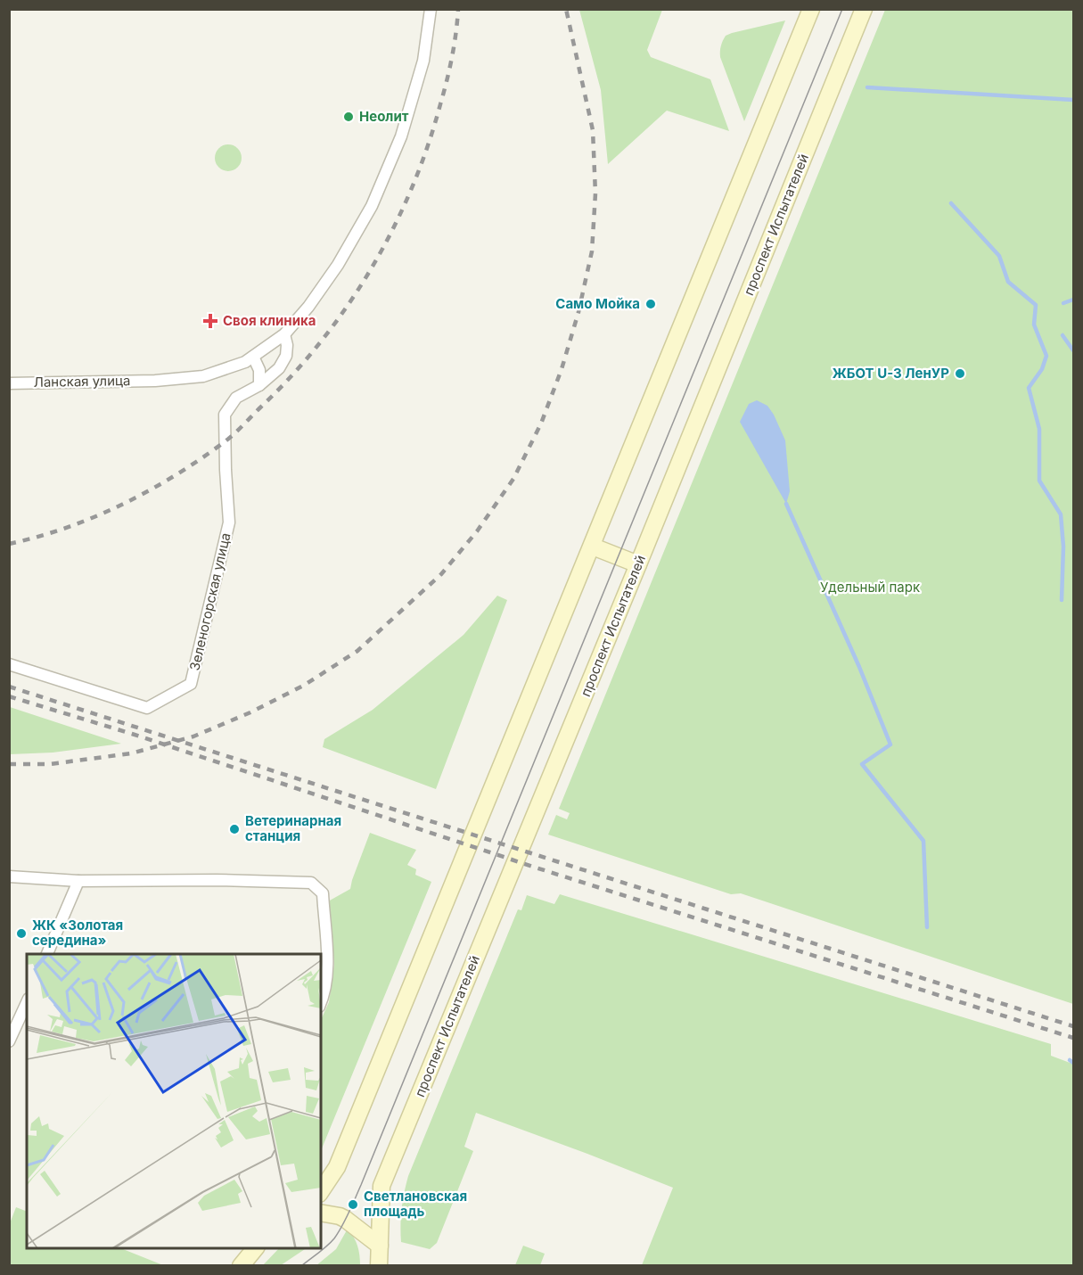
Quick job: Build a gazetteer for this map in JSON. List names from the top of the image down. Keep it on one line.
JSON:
{"streets":{"main road":["проспект Испытателей"],"street":["Ланская улица","Зеленогорская улица"]},"crossings":[["Ланская улица","Зеленогорская улица"]],"parks":["Удельный парк"],"places":{"other":["Неолит","Само Мойка","ЖБОТ U-3 ЛенУР","Ветеринарная станция","ЖК «Золотая середина»","Светлановская площадь"],"health":["Своя клиника"]}}
